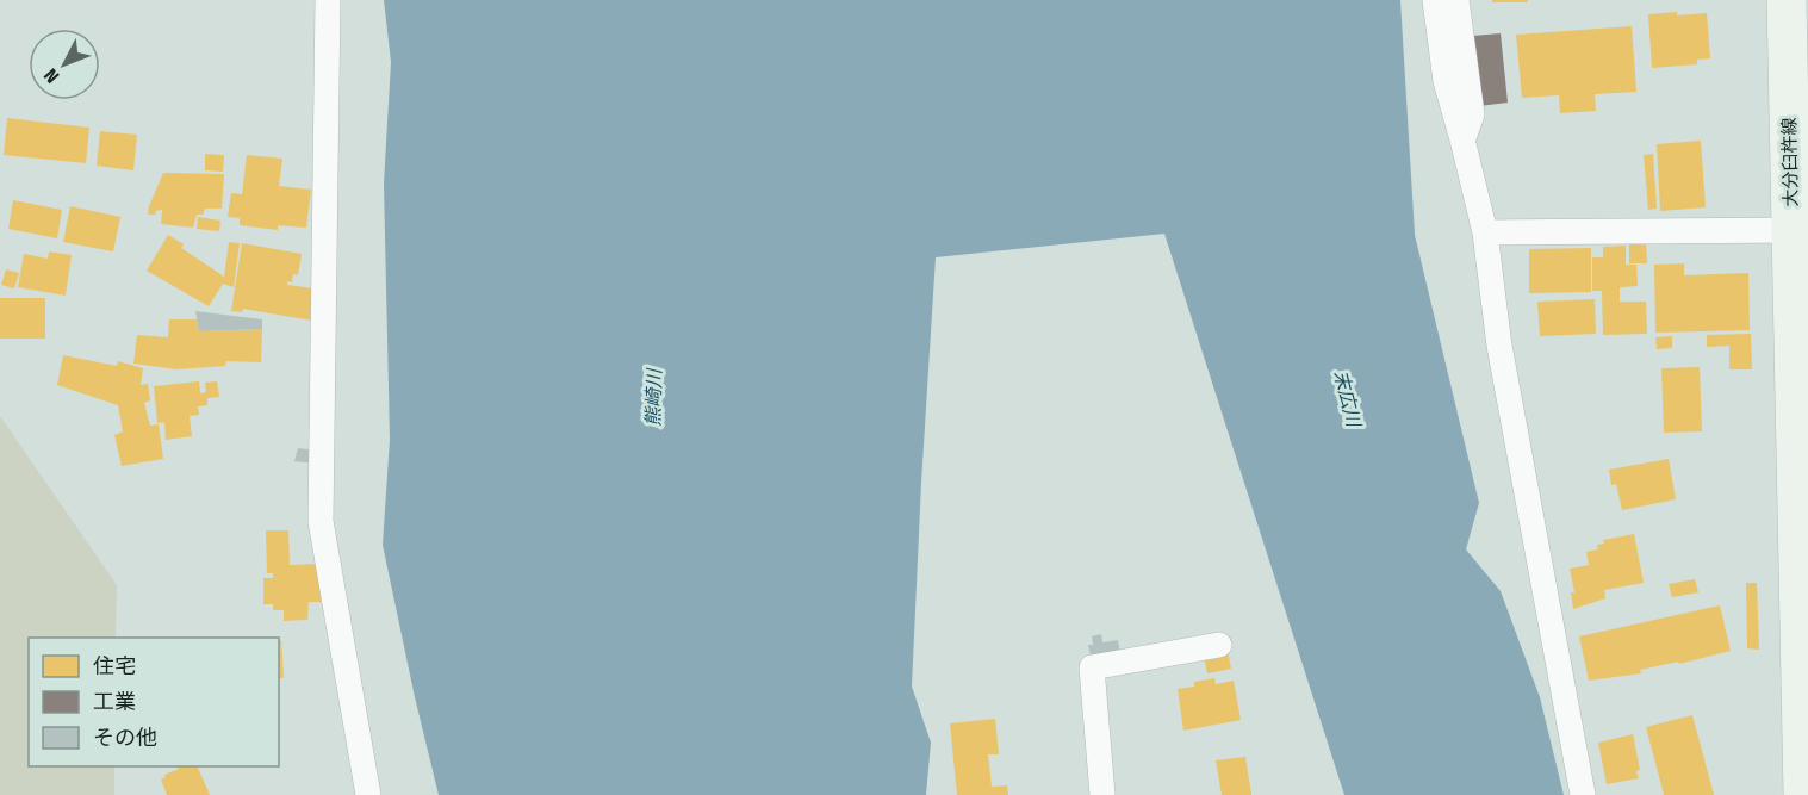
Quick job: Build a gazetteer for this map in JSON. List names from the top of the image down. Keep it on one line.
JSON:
{"streets":{"main road":["大分臼杵線"]},"water":["熊崎川","末広川"],"legend":["住宅","工業","その他"],"north":"bottom left"}
